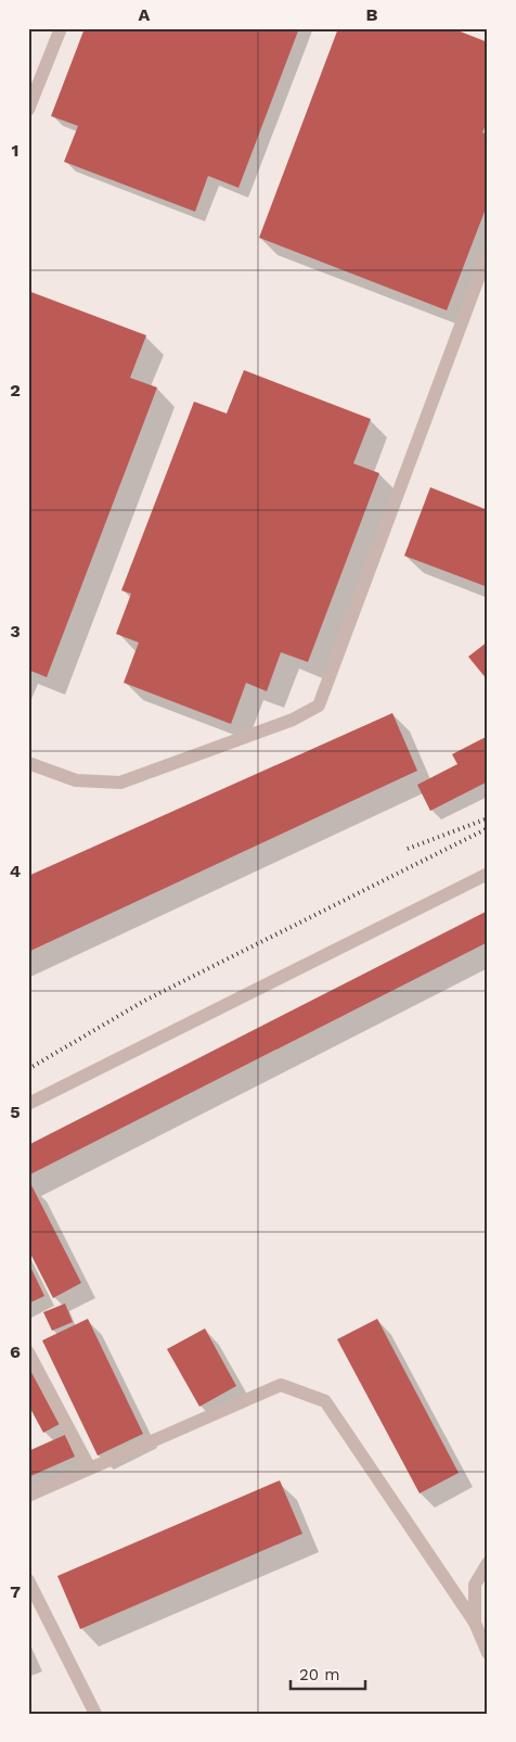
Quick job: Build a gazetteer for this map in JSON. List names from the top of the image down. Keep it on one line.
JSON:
{"scale_bar":"20 m","grid":{"columns":["A","B"],"rows":["1","2","3","4","5","6","7"]}}
